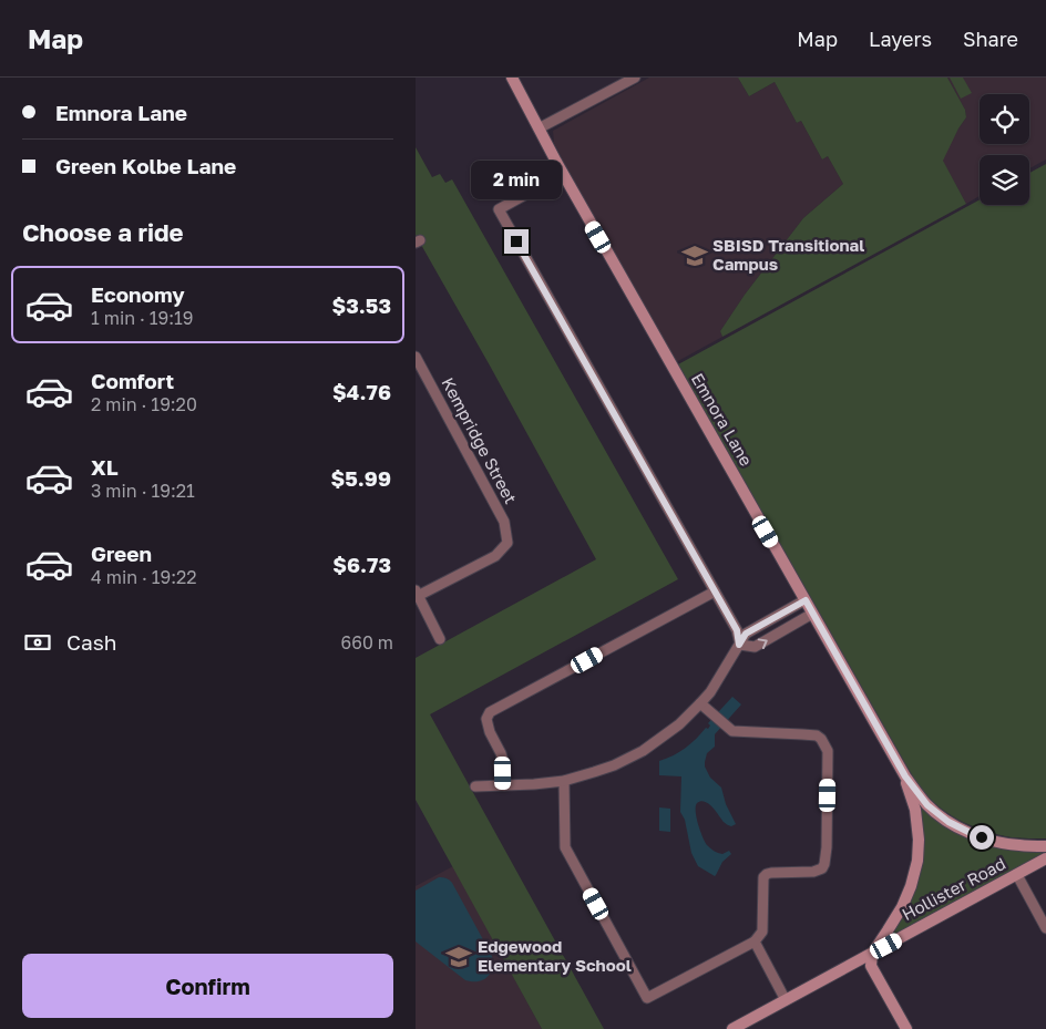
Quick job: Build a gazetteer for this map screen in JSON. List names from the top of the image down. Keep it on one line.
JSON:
{"streets":{"street":["Emnora Lane","Kempridge Street","Hollister Road"]},"crossings":[["Emnora Lane","Hollister Road"]],"places":{"school or university":["SBISD Transitional Campus","Edgewood Elementary School"]},"page":{"header":"Map","nav":["Map","Layers","Share"],"banner":["Emnora Lane","Green Kolbe Lane"],"bubble":"2 min","heading":"Choose a ride","list":[{"name":"Economy","note":"1 min · 19:19","value":"$3.53"},{"name":"Comfort","note":"2 min · 19:20","value":"$4.76"},{"name":"XL","note":"3 min · 19:21","value":"$5.99"},{"name":"Green","note":"4 min · 19:22","value":"$6.73"}],"pay":["Cash","660 m"],"buttons":"Confirm"}}
